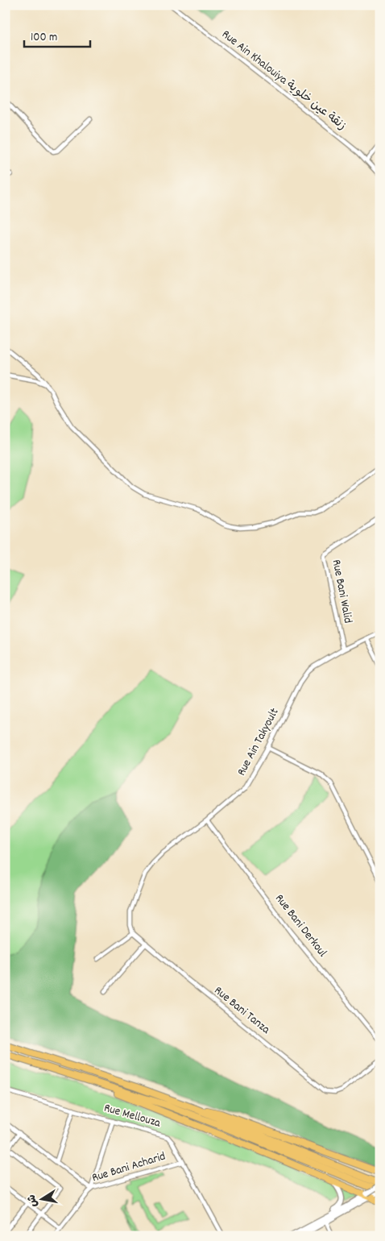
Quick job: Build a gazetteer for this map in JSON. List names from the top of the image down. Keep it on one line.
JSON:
{"streets":{"street":["Rue Ain Khalouiya زنقة عين خلوية","Rue Bani Walid","Rue Ain Takyoult","Rue Bani Derkoul","Rue Bani Tanza","Rue Mellouza","Rue Bani Acharid"]},"crossings":[["Rue Bani Walid","Rue Ain Takyoult"],["Rue Ain Takyoult","Rue Bani Derkoul"],["Rue Ain Takyoult","Rue Bani Tanza"],["Rue Mellouza","Rue Bani Acharid"]],"scale_bar":"100 m","north":"left"}
